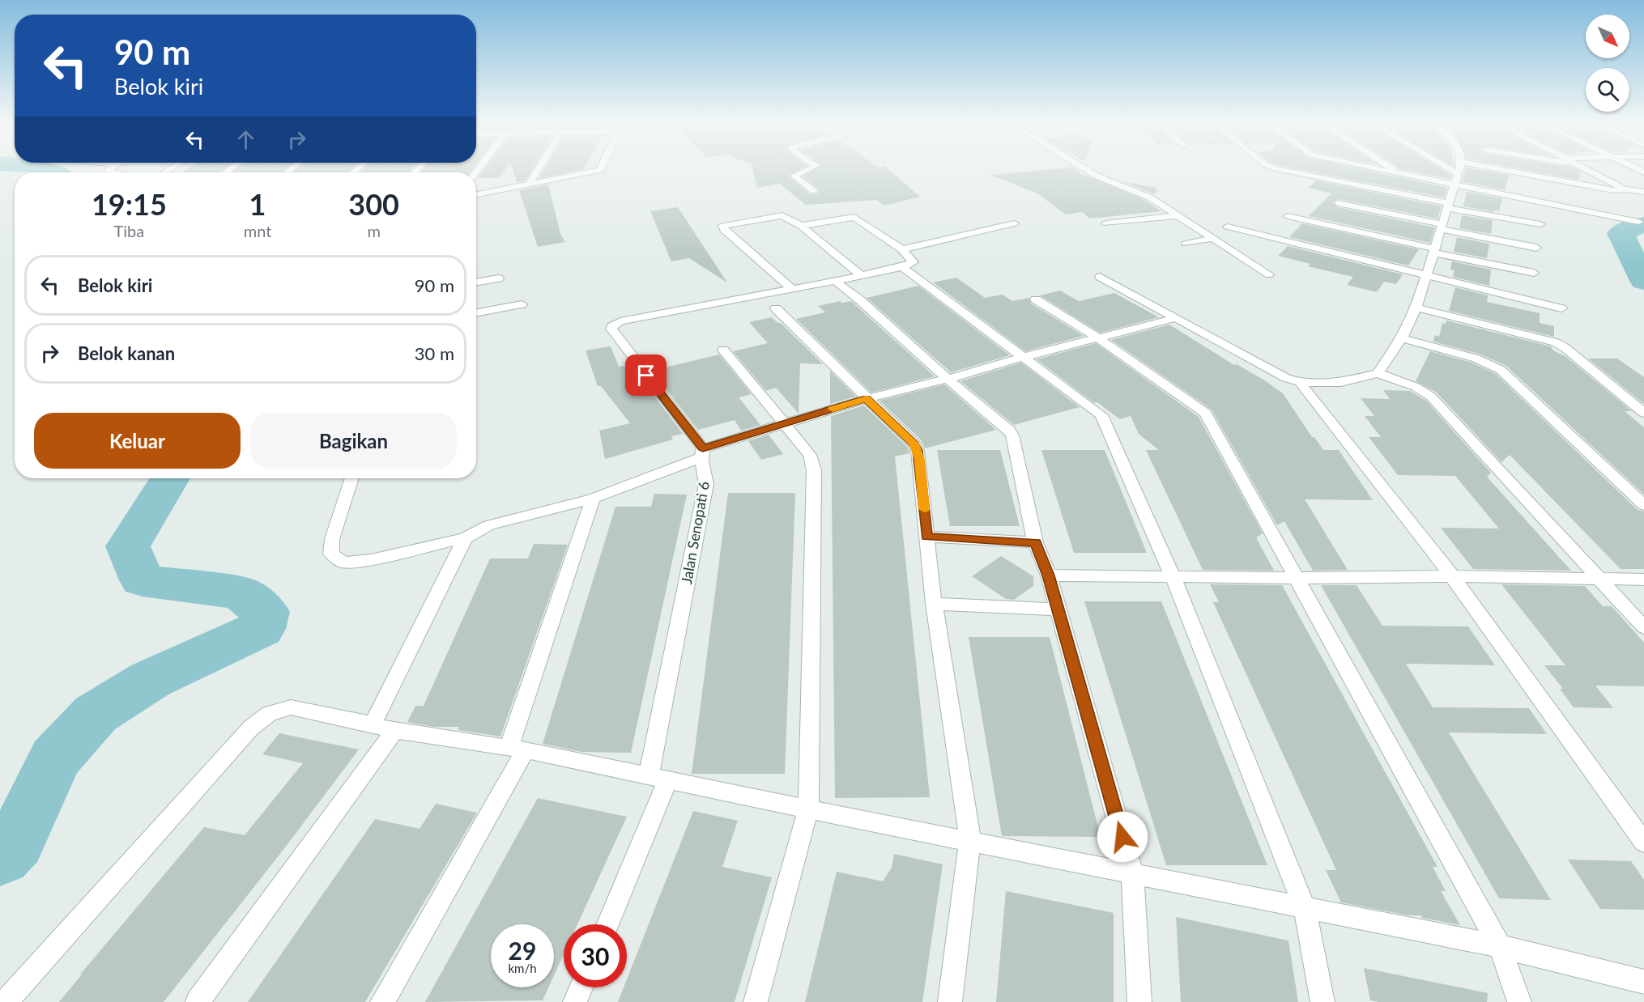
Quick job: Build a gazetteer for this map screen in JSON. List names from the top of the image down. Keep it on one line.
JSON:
{"streets":{"street":["Jalan Senopati 6"]},"north":"bottom right","page":{"turn":["90 m","Belok kiri"],"eta":["19:15","Tiba","1","mnt","300","m"],"list":[{"name":"Belok kiri","value":"90 m"},{"name":"Belok kanan","value":"30 m"}],"buttons":["Keluar","Bagikan"],"speed":"29 km/h","limit":"30"}}
